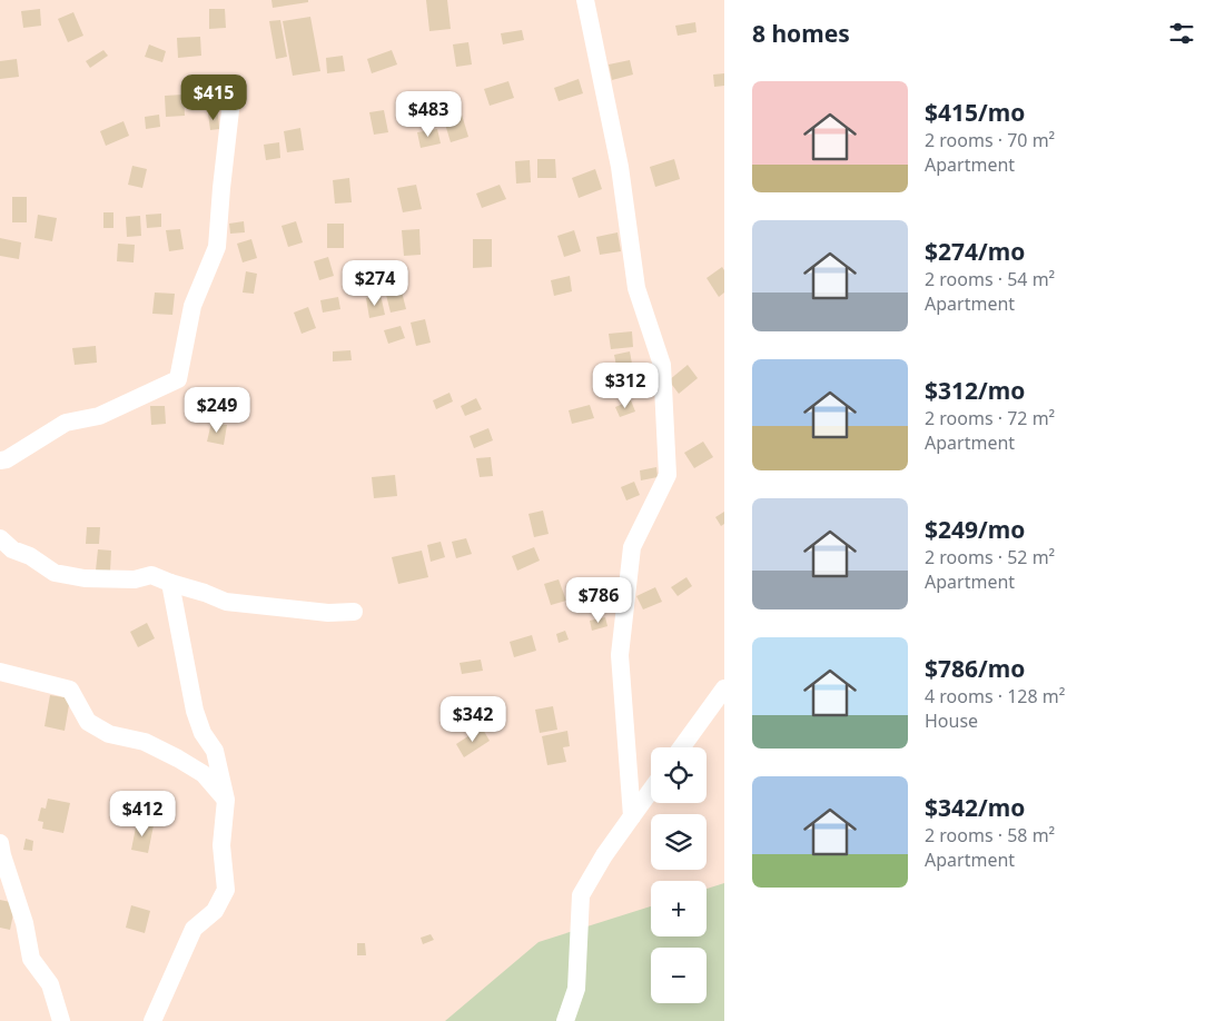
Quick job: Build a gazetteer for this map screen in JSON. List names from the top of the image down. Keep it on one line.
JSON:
{"page":{"heading":"8 homes","list":[{"name":"$415/mo","note":"2 rooms · 70 m² · Apartment"},{"name":"$274/mo","note":"2 rooms · 54 m² · Apartment"},{"name":"$312/mo","note":"2 rooms · 72 m² · Apartment"},{"name":"$249/mo","note":"2 rooms · 52 m² · Apartment"},{"name":"$786/mo","note":"4 rooms · 128 m² · House"},{"name":"$342/mo","note":"2 rooms · 58 m² · Apartment"}],"price":["$415","$483","$274","$312","$249","$786","$342","$412"],"map_buttons":["+","−"]}}
